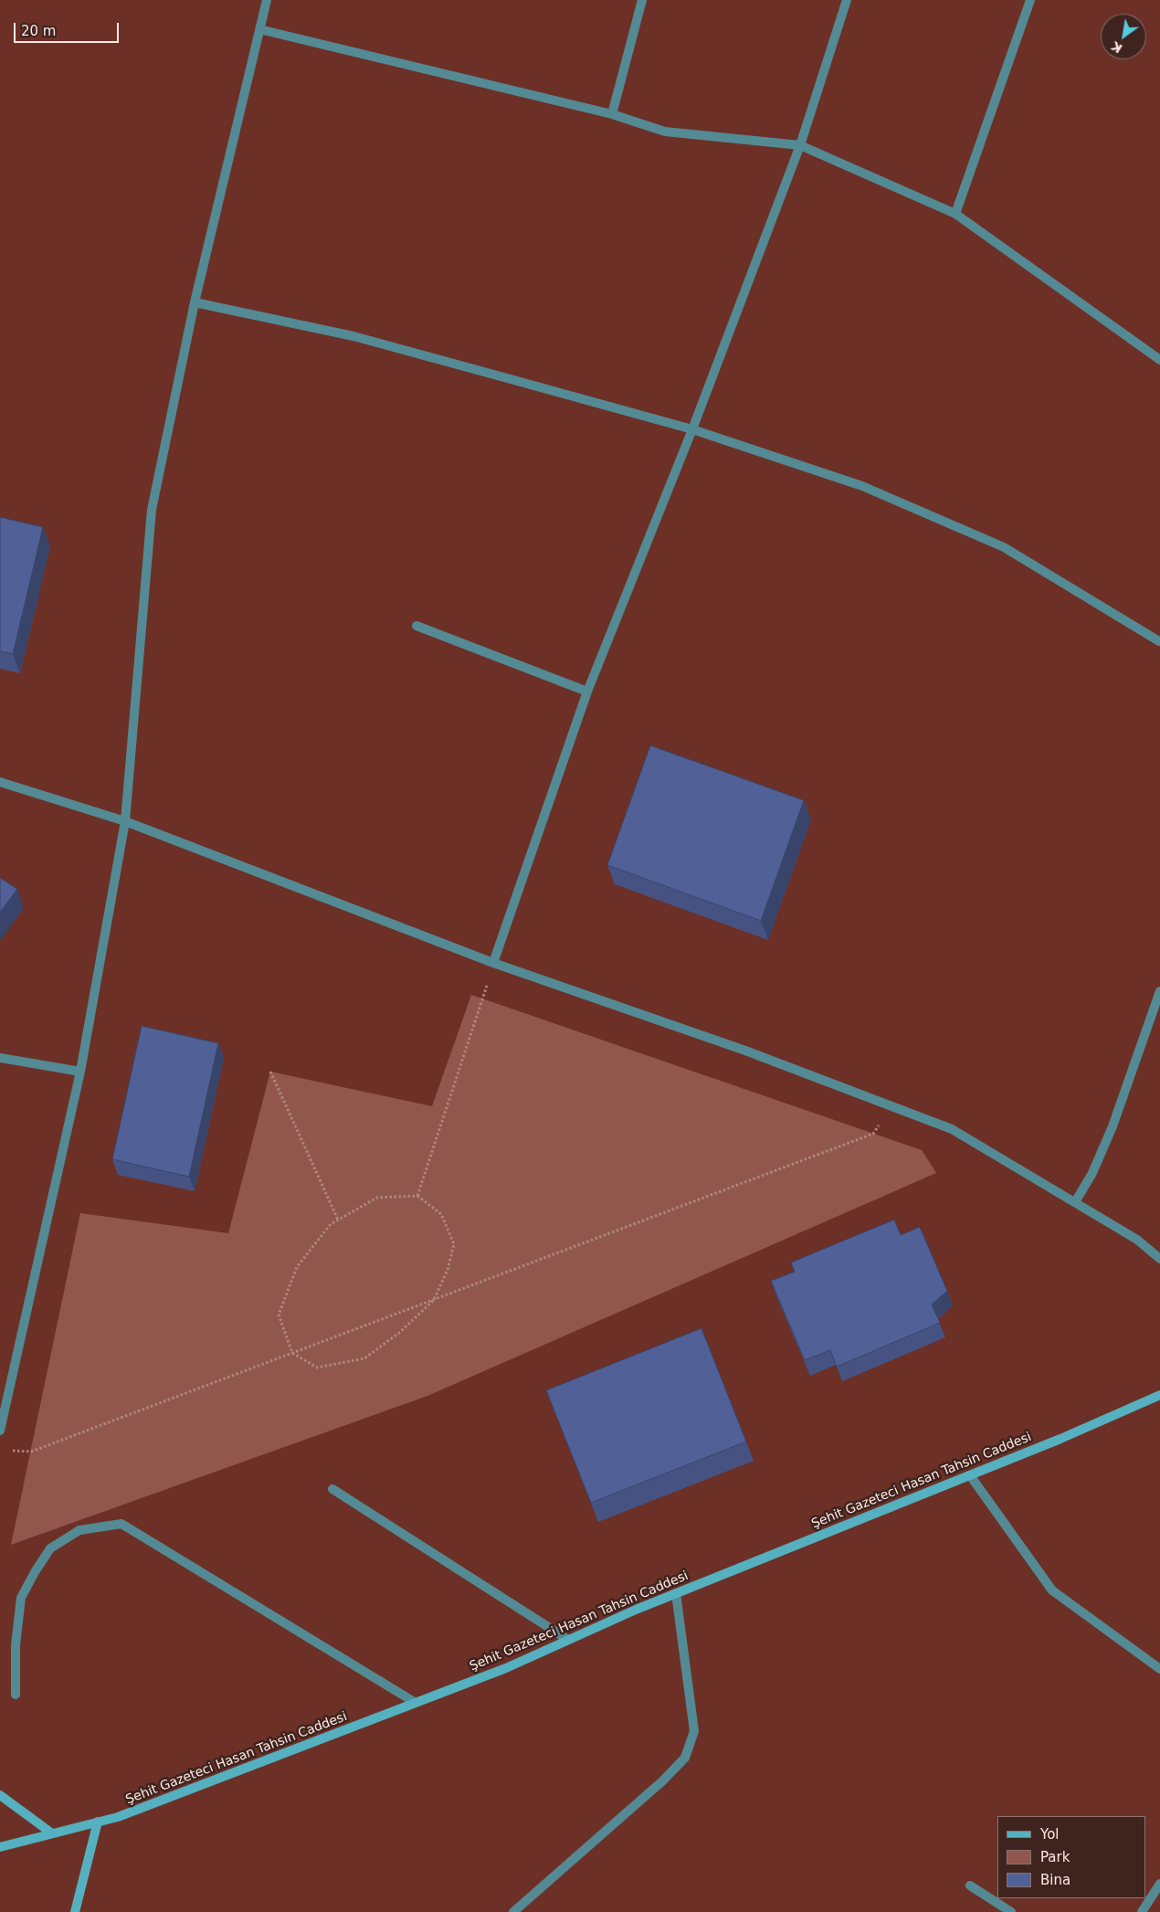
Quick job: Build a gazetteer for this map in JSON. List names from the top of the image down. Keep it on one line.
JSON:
{"streets":{"street":["Şehit Gazeteci Hasan Tahsin Caddesi"]},"legend":["Yol","Park","Bina"],"scale_bar":"20 m","north":"bottom left"}
